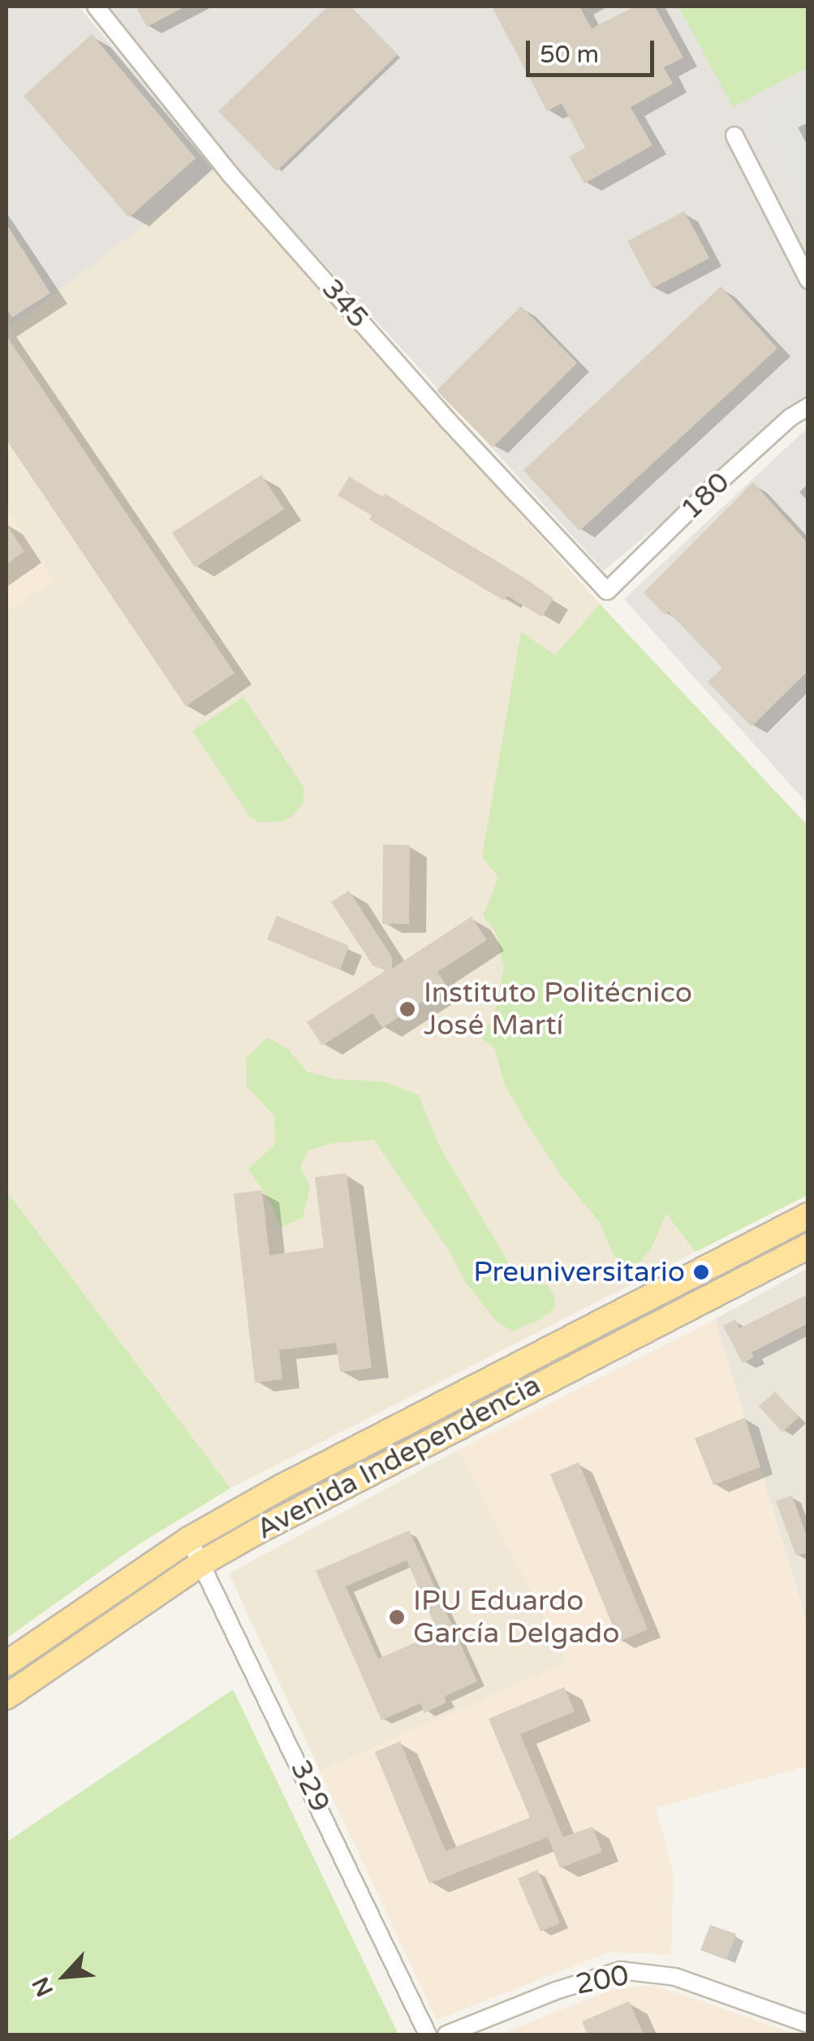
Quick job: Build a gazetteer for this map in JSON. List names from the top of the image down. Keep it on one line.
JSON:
{"streets":{"main road":["Avenida Independencia"],"street":["345","180","329","200"]},"crossings":[["345","180"],["Avenida Independencia","329"]],"places":["Instituto Politécnico José Martí","Preuniversitario","IPU Eduardo García Delgado"],"scale_bar":"50 m","north":"bottom left"}
